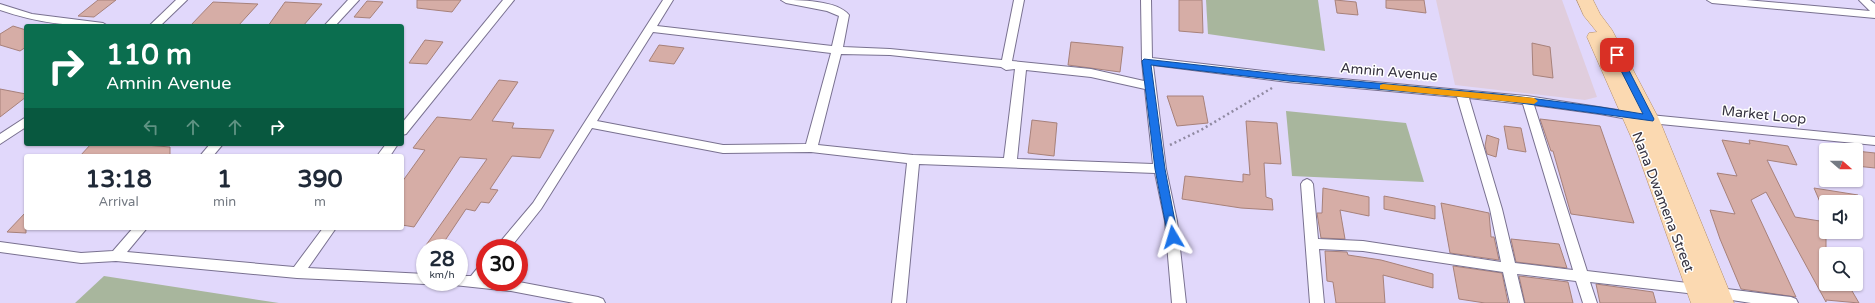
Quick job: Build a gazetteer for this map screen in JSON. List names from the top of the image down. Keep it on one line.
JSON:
{"streets":{"main road":["Nana Dwamena Street"],"street":["Amnin Avenue","Market Loop"]},"crossings":[["Amnin Avenue","Market Loop"],["Amnin Avenue","Nana Dwamena Street"],["Market Loop","Nana Dwamena Street"]],"north":"right","page":{"turn":["110 m","Amnin Avenue"],"eta":["13:18","Arrival","1","min","390","m"],"speed":"28 km/h","limit":"30"}}
